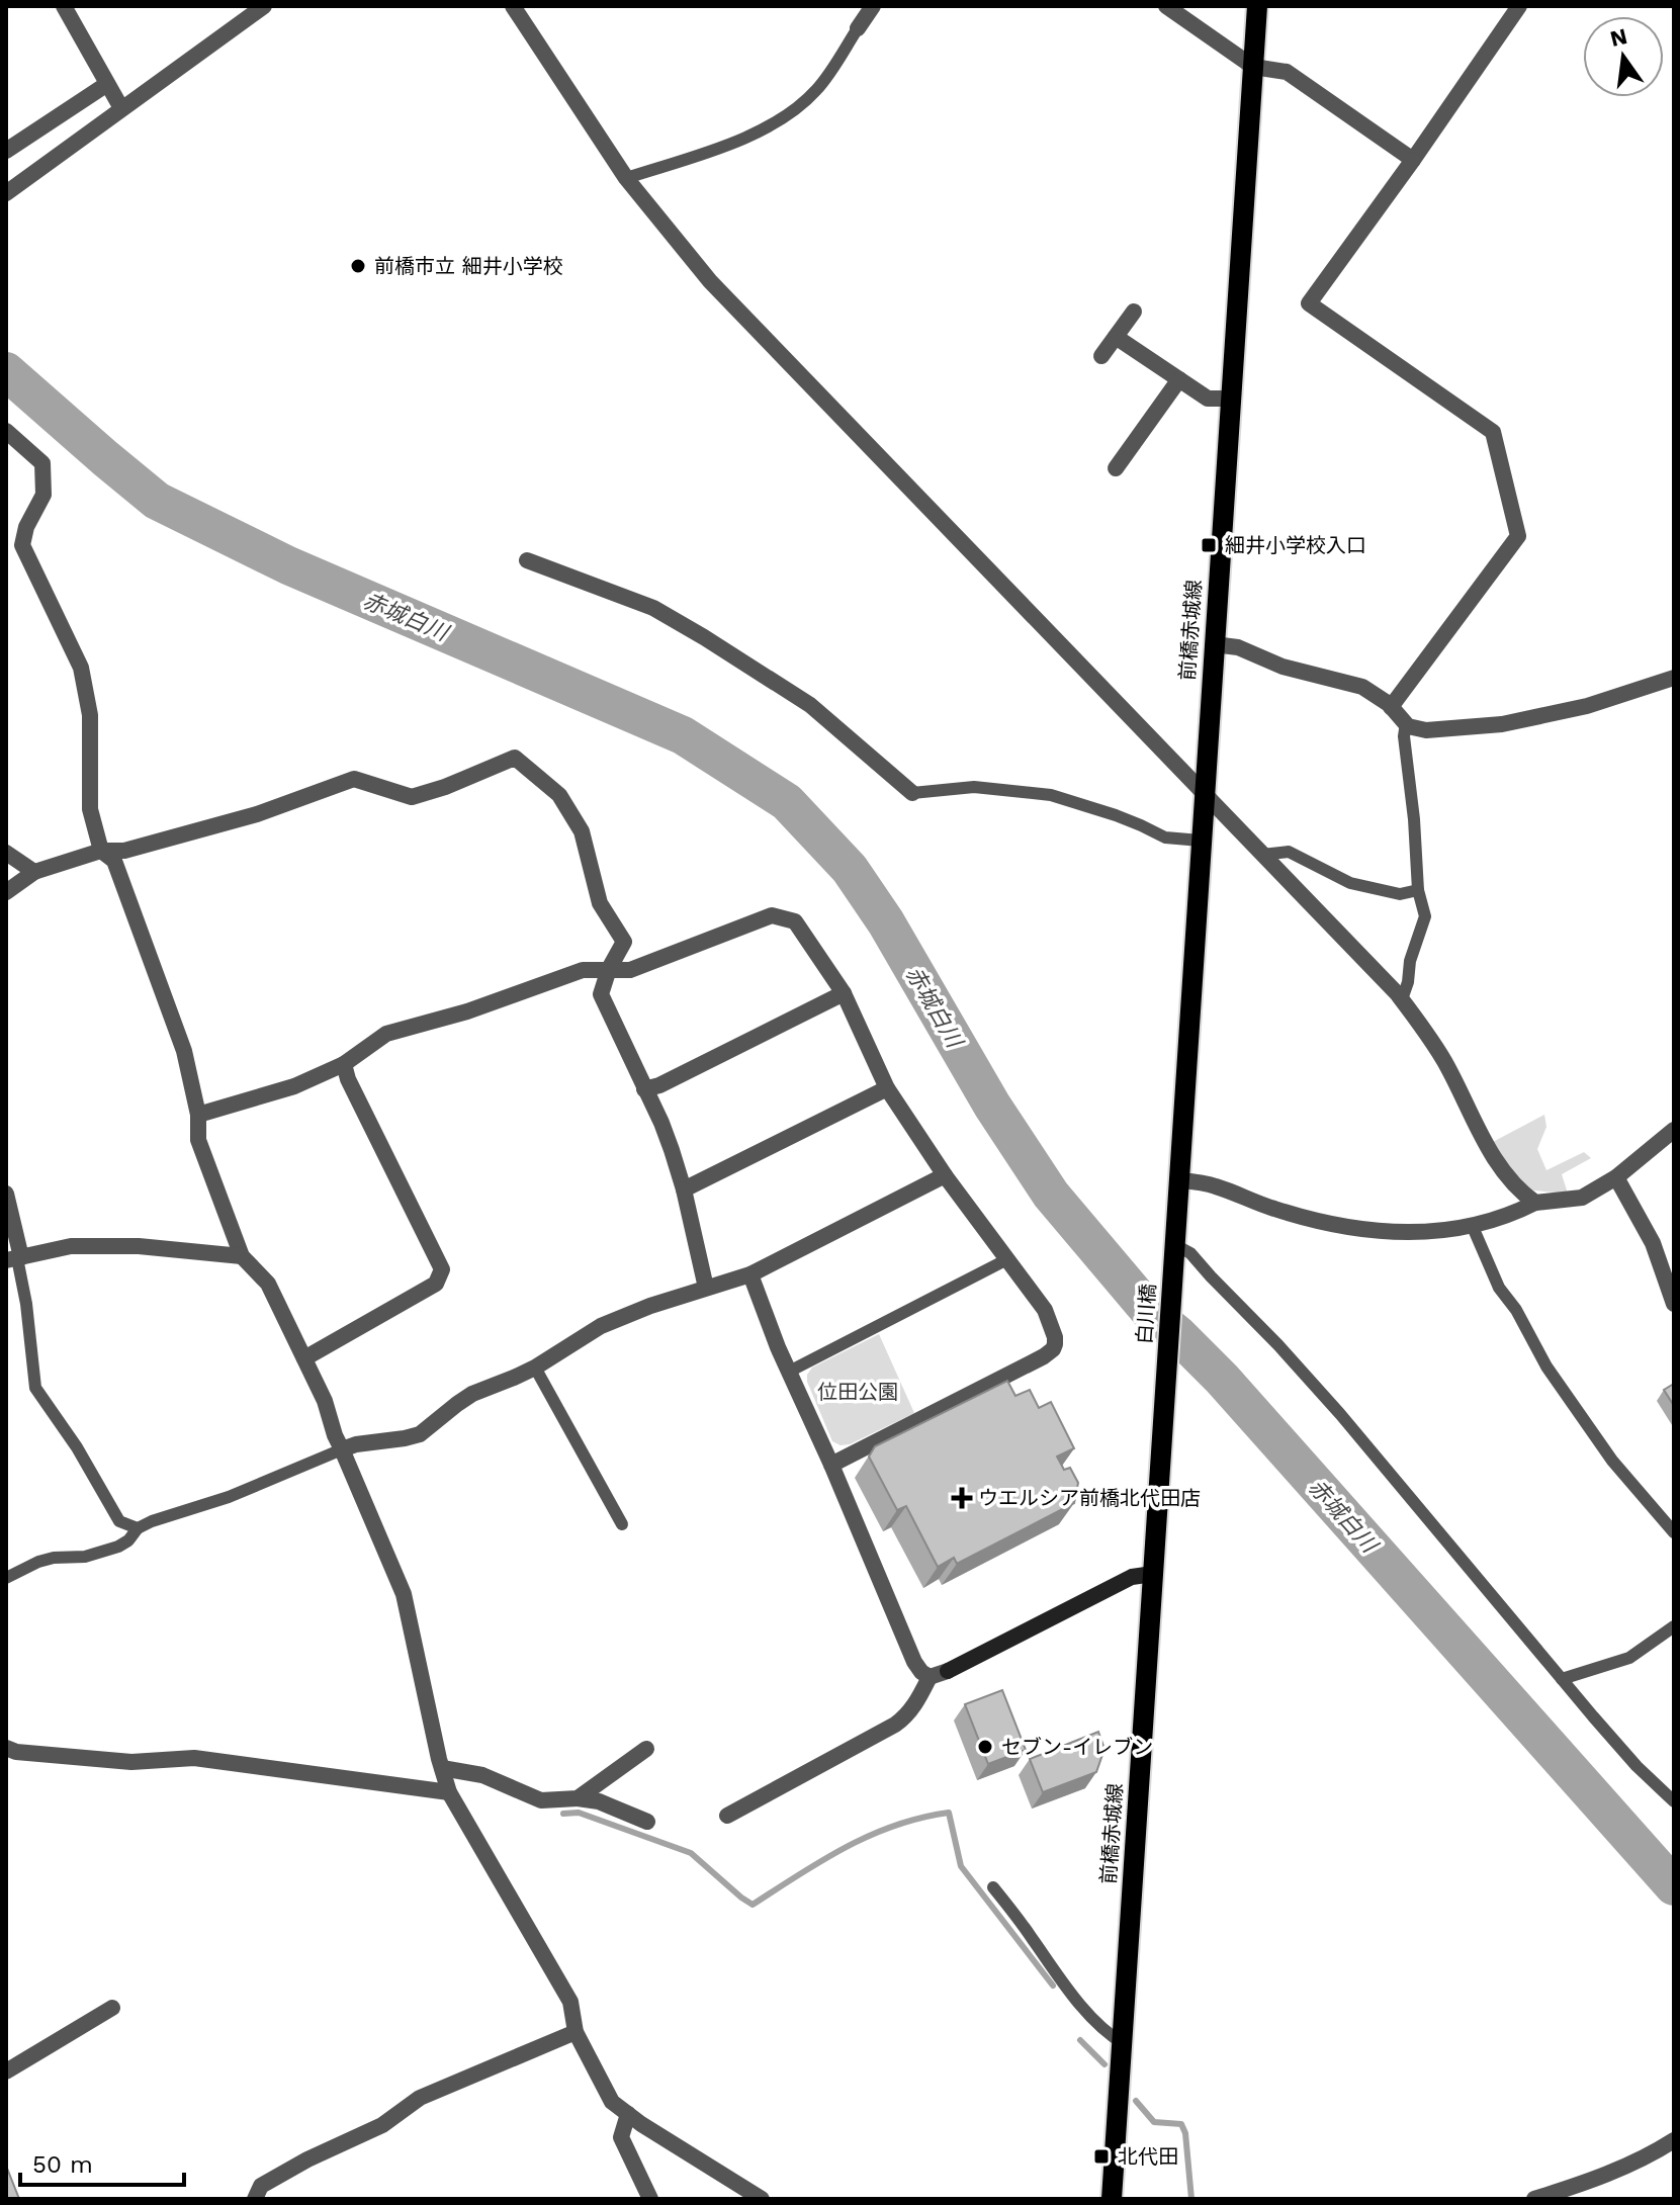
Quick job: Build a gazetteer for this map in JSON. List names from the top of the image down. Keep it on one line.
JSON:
{"streets":{"main road":["前橋赤城線","白川橋"]},"crossings":[["前橋赤城線","白川橋"]],"water":["赤城白川"],"parks":["位田公園"],"places":{"other":["前橋市立 細井小学校","セブン-イレブン"],"transit":["細井小学校入口","北代田"],"health":["ウエルシア前橋北代田店"]},"scale_bar":"50 m","north":"top"}
